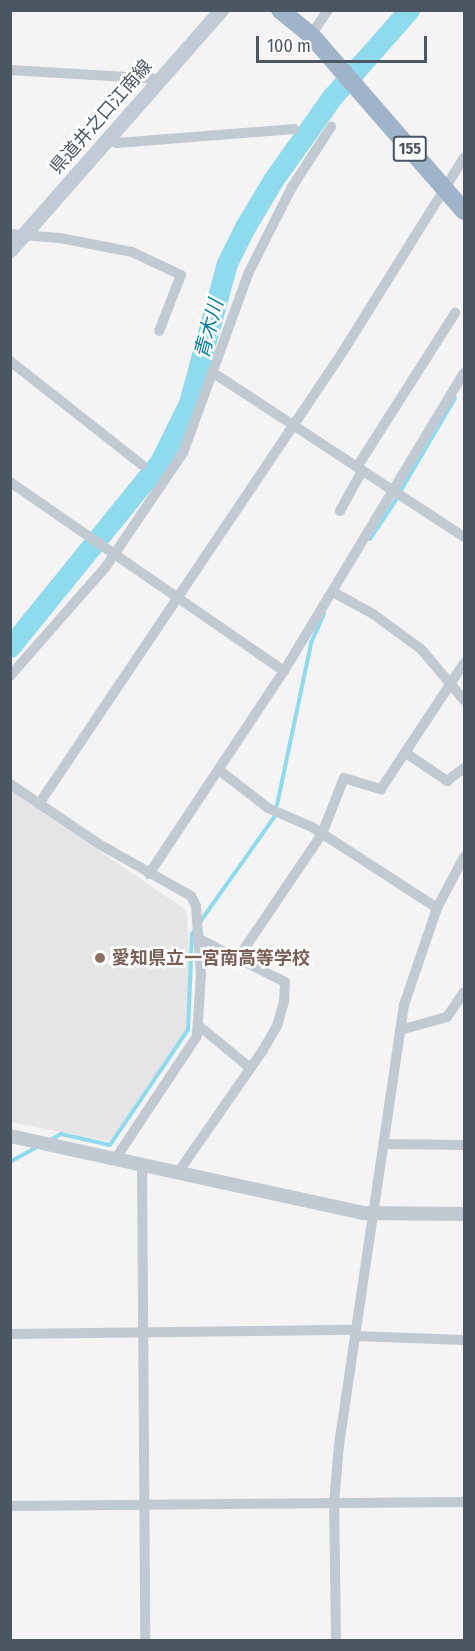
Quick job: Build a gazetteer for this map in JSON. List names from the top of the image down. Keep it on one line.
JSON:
{"streets":{"highway":["155"],"main road":["県道井之口江南線"]},"water":["青木川"],"places":["愛知県立一宮南高等学校"],"scale_bar":"100 m"}
